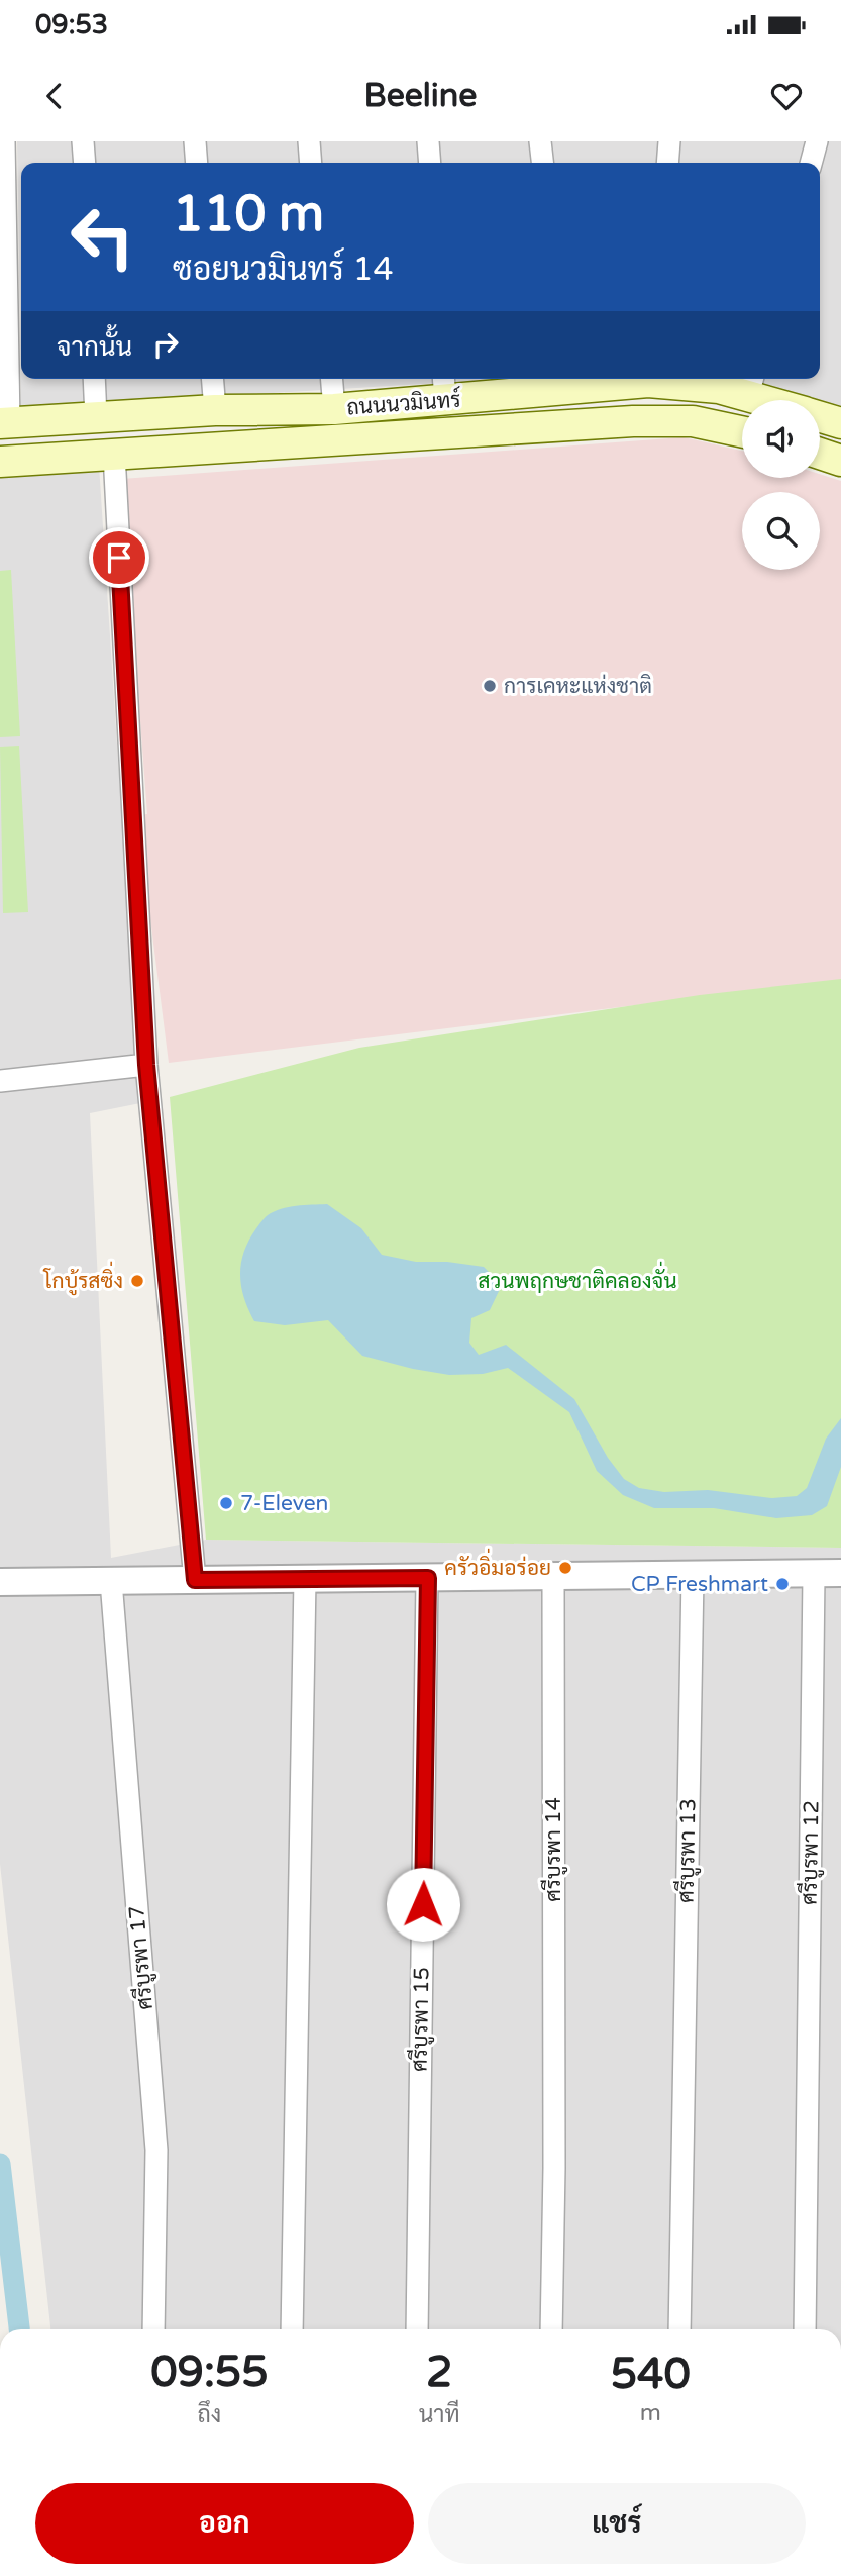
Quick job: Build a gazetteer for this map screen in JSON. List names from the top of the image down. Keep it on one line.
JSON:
{"streets":{"main road":["ถนนนวมินทร์"],"street":["ศรีบูรพา 14","ศรีบูรพา 13","ศรีบูรพา 12","ศรีบูรพา 17","ศรีบูรพา 15"]},"parks":["สวนพฤกษชาติคลองจั่น"],"places":["การเคหะแห่งชาติ","โกบู้รสซิ่ง","7-Eleven","ครัวอิ่มอร่อย","CP Freshmart"],"page":{"status":"09:53","header":"Beeline","turn":["110 m","ซอยนวมินทร์ 14"],"then":"จากนั้น","eta":["09:55","ถึง","2","นาที","540","m"],"buttons":["ออก","แชร์"]}}
